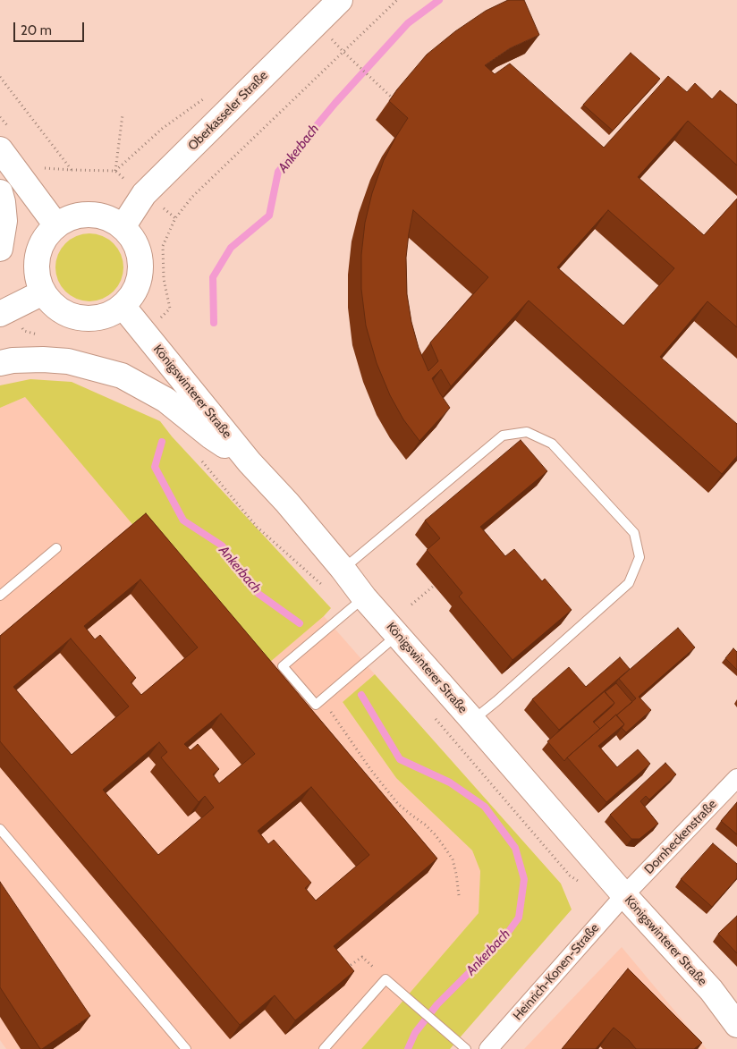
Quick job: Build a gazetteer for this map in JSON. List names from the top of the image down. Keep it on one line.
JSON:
{"streets":{"main road":["Oberkasseler Straße","Königswinterer Straße"],"street":["Dornheckenstraße","Heinrich-Konen-Straße"]},"crossings":[["Oberkasseler Straße","Königswinterer Straße"],["Königswinterer Straße","Dornheckenstraße"],["Königswinterer Straße","Heinrich-Konen-Straße"],["Dornheckenstraße","Heinrich-Konen-Straße"]],"water":["Ankerbach"],"scale_bar":"20 m"}
